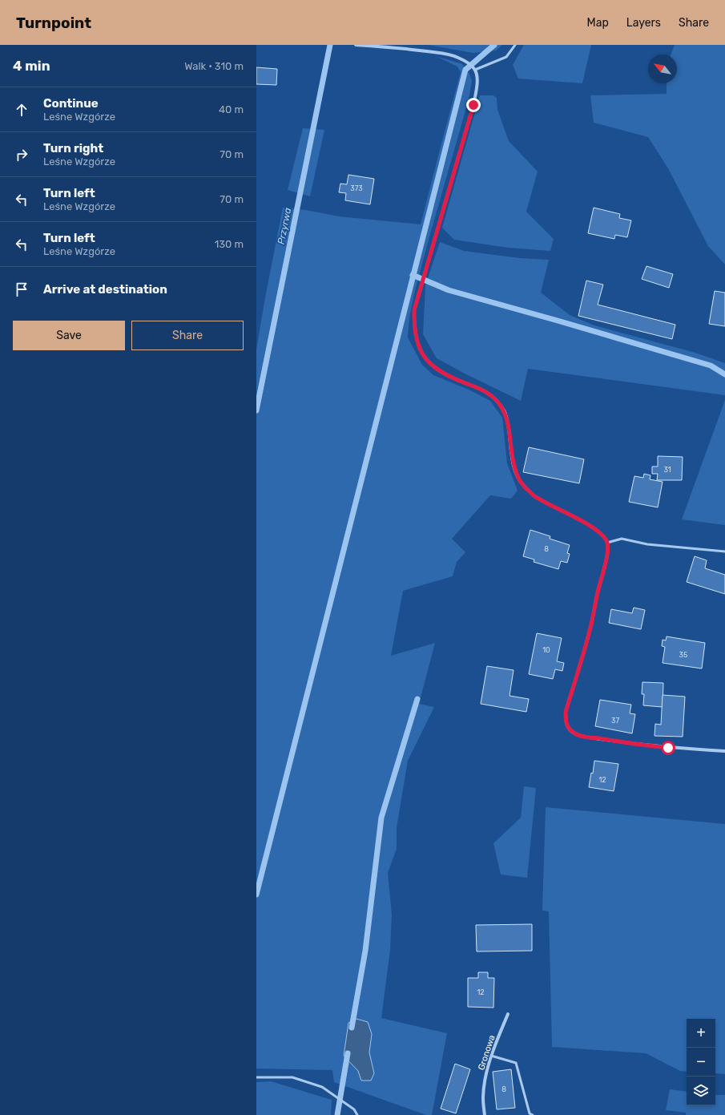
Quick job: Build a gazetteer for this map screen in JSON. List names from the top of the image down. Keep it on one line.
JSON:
{"streets":{"street":["Gronowa"]},"water":["Przyrwa"],"house_numbers":["373","31","8","10","35","37","12","12","8"],"north":"top left","page":{"header":"Turnpoint","nav":["Map","Layers","Share"],"heading":["4 min","Walk · 310 m"],"list":[["Continue","Leśne Wzgórze","40 m"],["Turn right","Leśne Wzgórze","70 m"],["Turn left","Leśne Wzgórze","70 m"],["Turn left","Leśne Wzgórze","130 m"],"Arrive at destination"],"buttons":["Save","Share"],"map_buttons":["+","−"]}}
